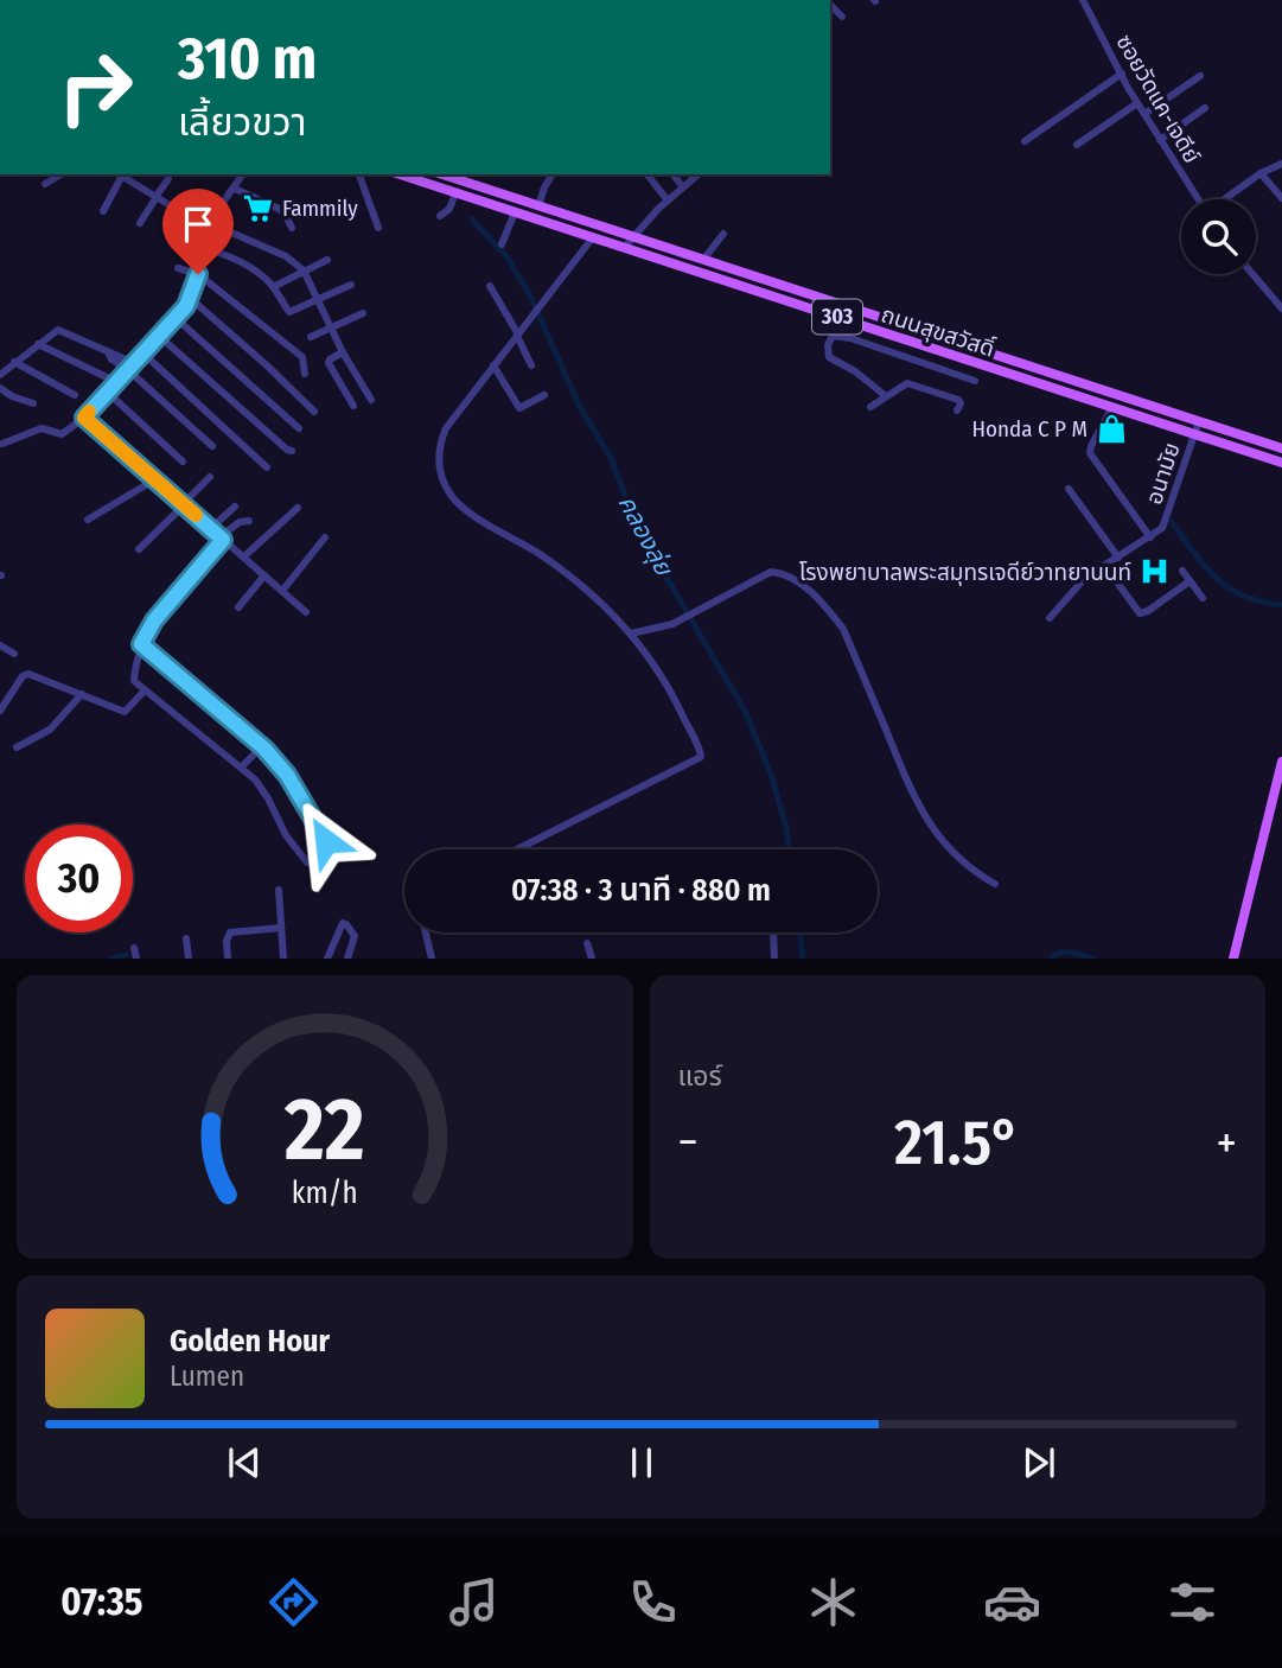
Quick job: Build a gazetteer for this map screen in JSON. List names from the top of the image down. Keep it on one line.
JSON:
{"streets":{"main road":["303","ถนนสุขสวัสดิ์"],"street":["ซอยวัดแค-เจดีย์","อนามัย"]},"crossings":[["ถนนสุขสวัสดิ์","อนามัย"]],"water":["คลองลุ่ย"],"places":{"supermarket":["Fammily"],"shop":["Honda C P M"],"hospital":["โรงพยาบาลพระสมุทรเจดีย์วาทยานนท์"]},"page":{"turn":["310 m","เลี้ยวขวา"],"limit":"30","trip":"07:38 · 3 นาที · 880 m","tile":"แอร์","heat":["−","21.5°","+"],"song":["Golden Hour","Lumen"],"tabs":"07:35","gauge":["22","km/h"]}}
